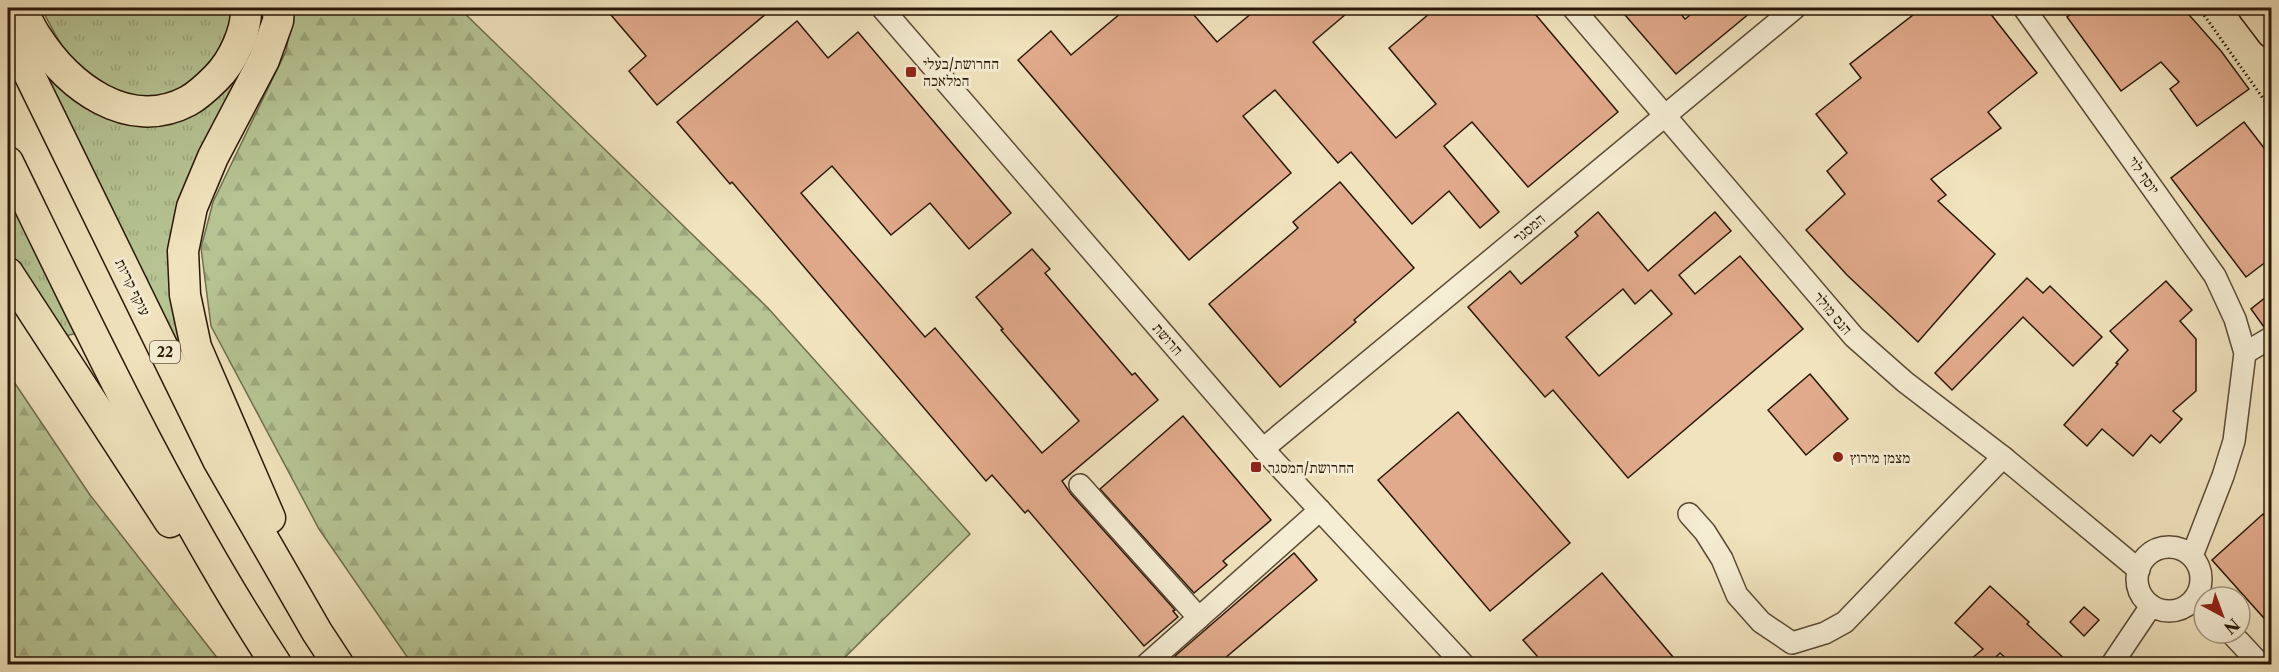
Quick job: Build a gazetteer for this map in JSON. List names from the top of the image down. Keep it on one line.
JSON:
{"streets":{"highway":["עוקף קריות","22"],"street":["יוסף לוי","המסגר","הנס מולר","חרושת"]},"crossings":[["המסגר","הנס מולר"],["המסגר","חרושת"]],"places":{"transit":["החרושת/בעלי המלאכה","החרושת/המסגר"],"other":["מצמן מירוץ"]},"north":"bottom right"}
